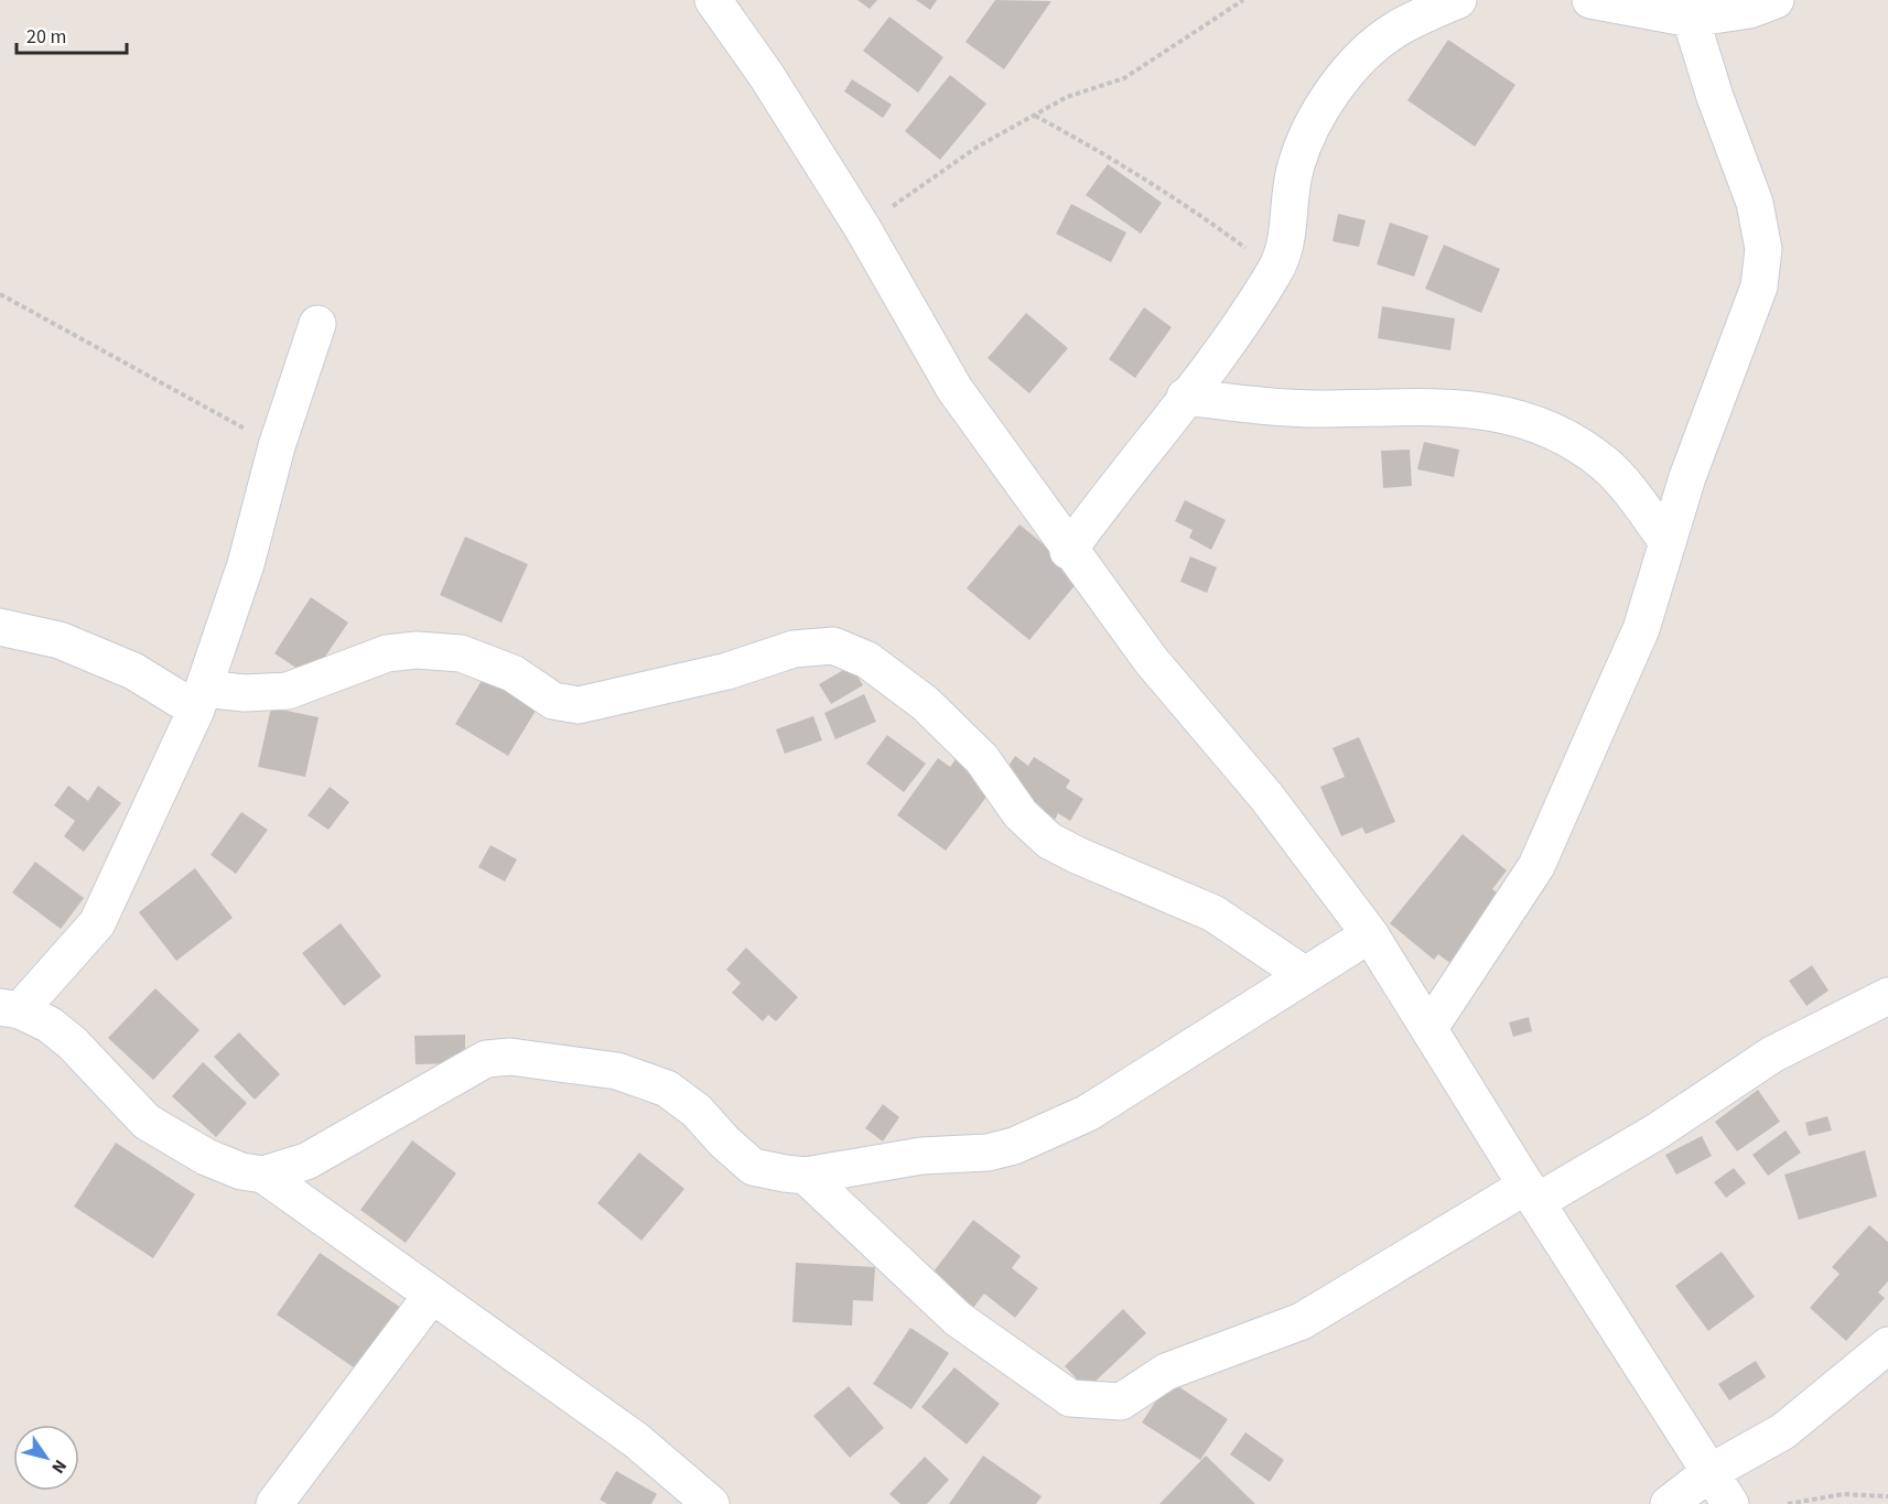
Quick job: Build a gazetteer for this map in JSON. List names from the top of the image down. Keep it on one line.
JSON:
{"scale_bar":"20 m","north":"bottom right"}
